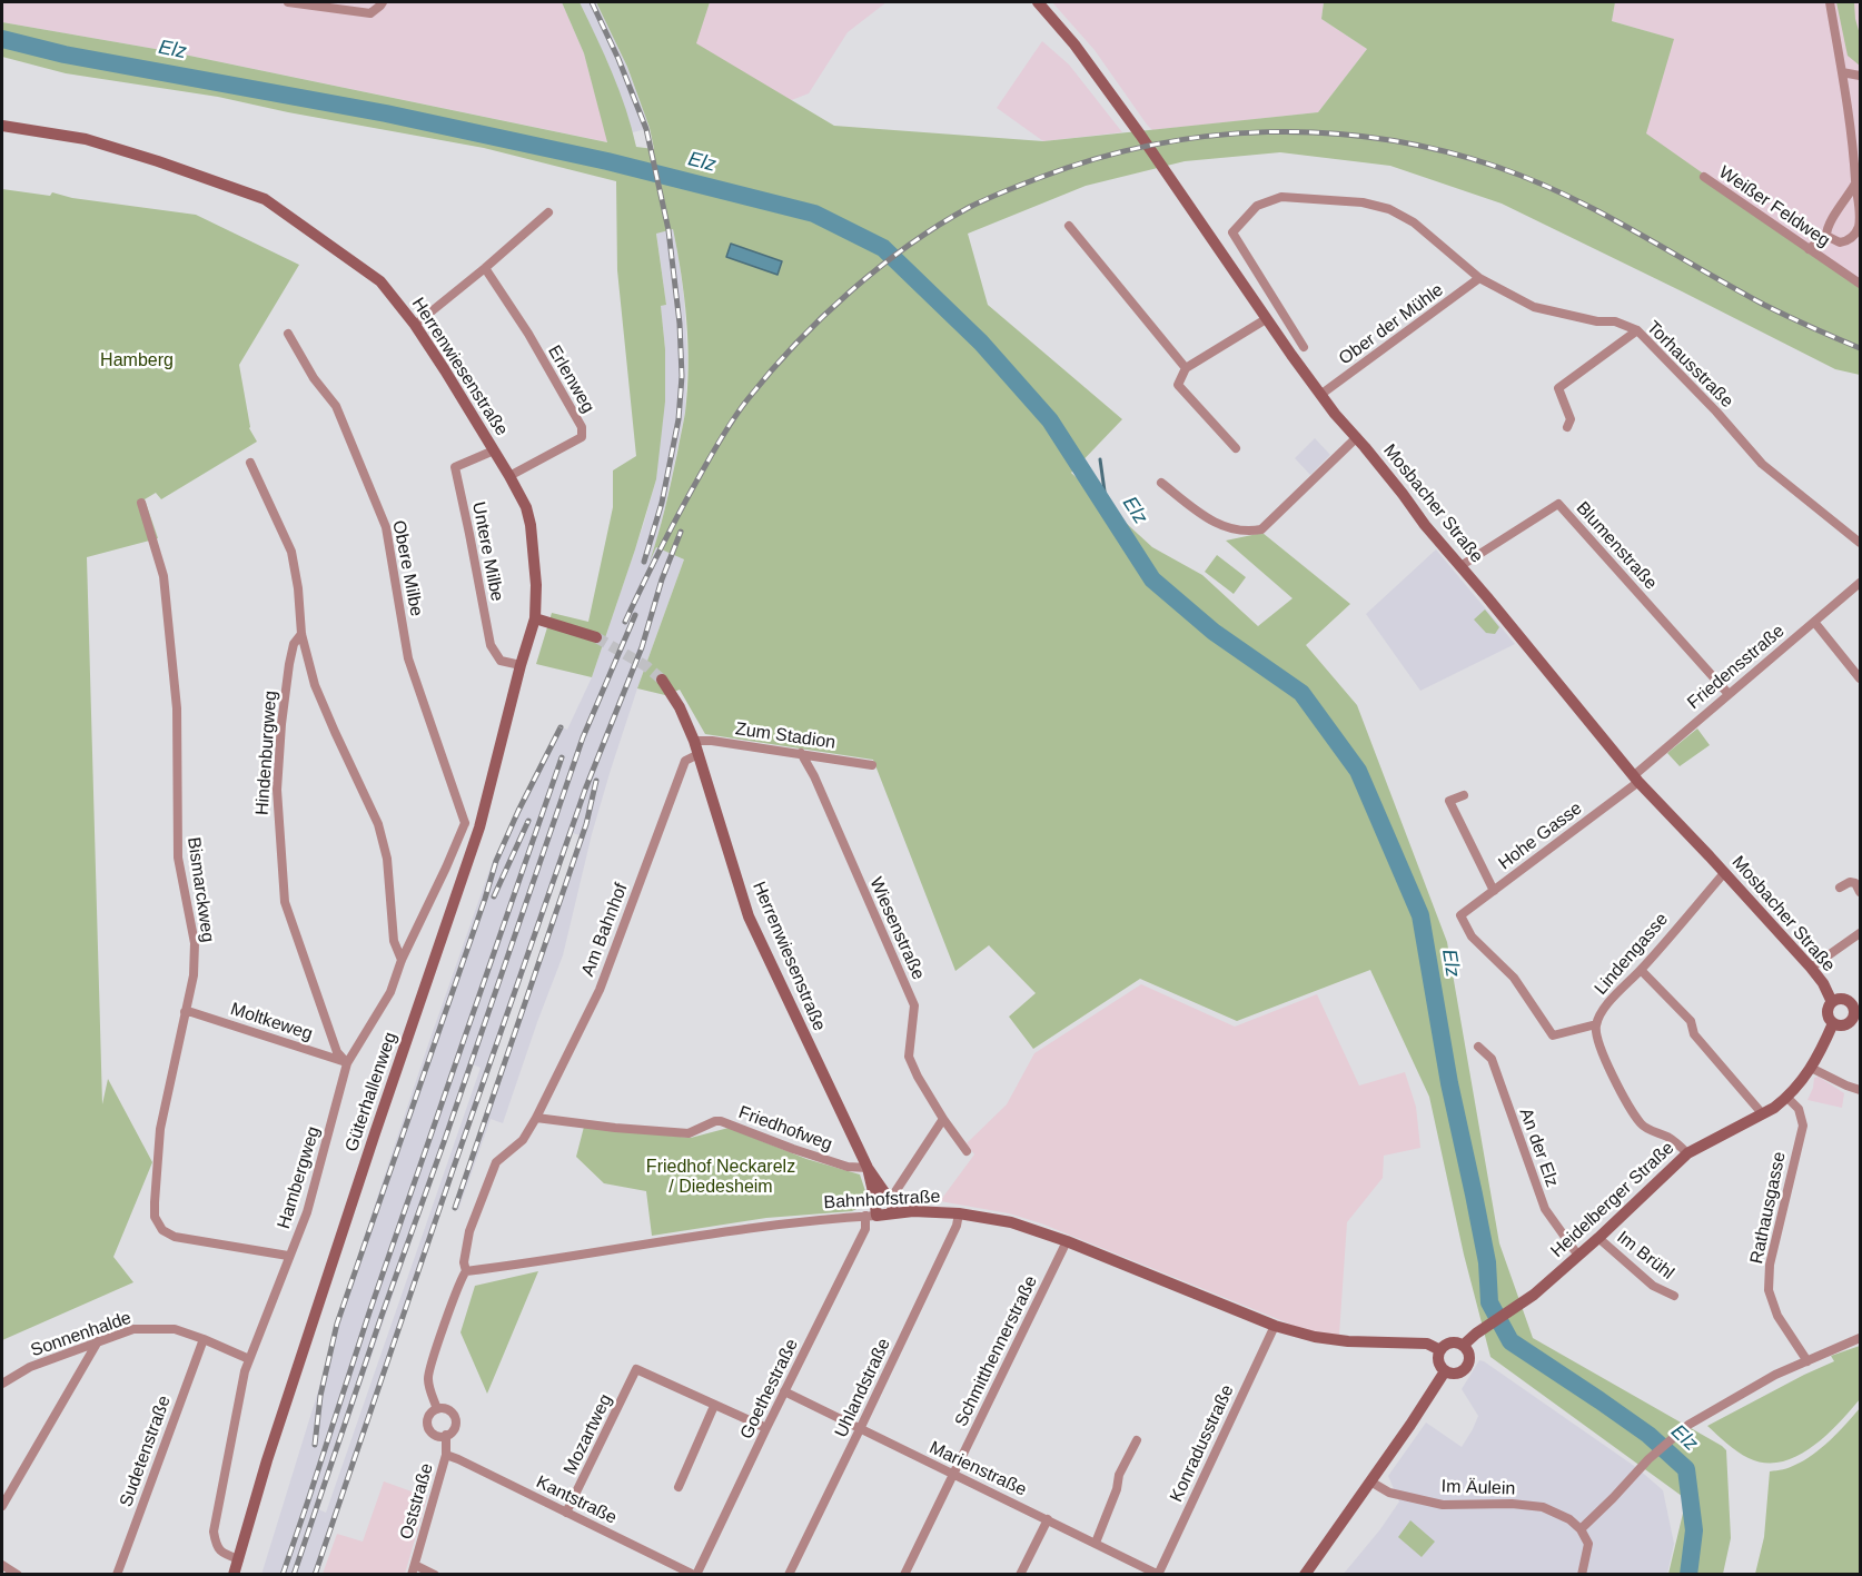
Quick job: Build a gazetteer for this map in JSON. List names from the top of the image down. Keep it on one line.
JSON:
{"streets":{"street":["Weißer Feldweg","Ober der Mühle","Torhausstraße","Herrenwiesenstraße","Erlenweg","Mosbacher Straße","Blumenstraße","Untere Milbe","Obere Milbe","Friedensstraße","Zum Stadion","Hindenburgweg","Hohe Gasse","Bismarckweg","Wiesenstraße","Am Bahnhof","Lindengasse","Moltkeweg","Güterhallenweg","Friedhofweg","An der Elz","Hambergweg","Bahnhofstraße","Heidelberger Straße","Rathausgasse","Im Brühl","Sonnenhalde","Schmitthennerstraße","Uhlandstraße","Goethestraße","Mozartweg","Konradusstraße","Sudetenstraße","Marienstraße","Im Äulein","Kantstraße","Oststraße"]},"crossings":[["Ober der Mühle","Torhausstraße"],["Ober der Mühle","Mosbacher Straße"],["Herrenwiesenstraße","Erlenweg"],["Herrenwiesenstraße","Untere Milbe"],["Herrenwiesenstraße","Zum Stadion"],["Herrenwiesenstraße","Am Bahnhof"],["Herrenwiesenstraße","Güterhallenweg"],["Herrenwiesenstraße","Friedhofweg"],["Herrenwiesenstraße","Bahnhofstraße"],["Herrenwiesenstraße","Goethestraße"],["Mosbacher Straße","Blumenstraße"],["Mosbacher Straße","Friedensstraße"],["Mosbacher Straße","Hohe Gasse"],["Mosbacher Straße","Lindengasse"],["Mosbacher Straße","Heidelberger Straße"],["Blumenstraße","Friedensstraße"],["Untere Milbe","Güterhallenweg"],["Obere Milbe","Hambergweg"],["Friedensstraße","Hohe Gasse"],["Zum Stadion","Wiesenstraße"],["Hindenburgweg","Moltkeweg"],["Hindenburgweg","Hambergweg"],["Hohe Gasse","Lindengasse"],["Bismarckweg","Moltkeweg"],["Bismarckweg","Hambergweg"],["Am Bahnhof","Friedhofweg"],["Am Bahnhof","Bahnhofstraße"],["Lindengasse","Heidelberger Straße"],["Moltkeweg","Hambergweg"],["Güterhallenweg","Hambergweg"],["An der Elz","Heidelberger Straße"],["Hambergweg","Sonnenhalde"],["Bahnhofstraße","Heidelberger Straße"],["Bahnhofstraße","Schmitthennerstraße"],["Bahnhofstraße","Uhlandstraße"],["Bahnhofstraße","Goethestraße"],["Bahnhofstraße","Konradusstraße"],["Heidelberger Straße","Rathausgasse"],["Heidelberger Straße","Im Brühl"],["Sonnenhalde","Sudetenstraße"],["Schmitthennerstraße","Marienstraße"],["Uhlandstraße","Marienstraße"],["Goethestraße","Marienstraße"],["Goethestraße","Kantstraße"],["Mozartweg","Kantstraße"],["Konradusstraße","Marienstraße"],["Kantstraße","Oststraße"]],"water":["Elz"],"parks":["Hamberg","Friedhof Neckarelz / Diedesheim"]}
